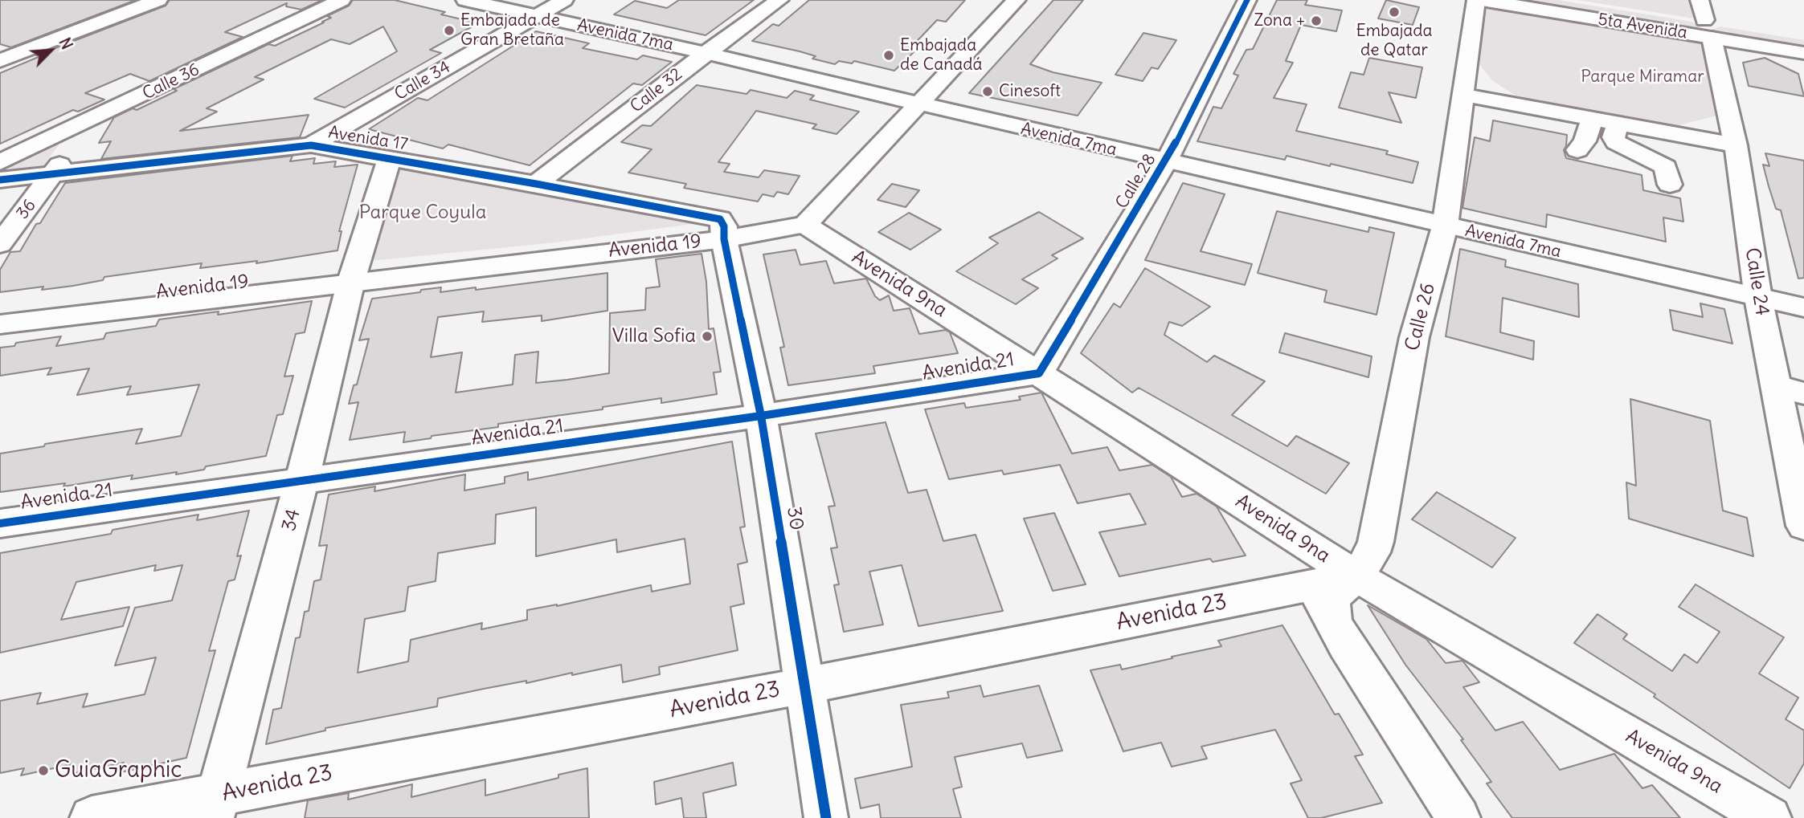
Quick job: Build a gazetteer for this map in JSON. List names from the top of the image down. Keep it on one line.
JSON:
{"streets":{"main road":["5ta Avenida","Avenida 7ma","Calle 34","Calle 36","Calle 32","Avenida 17","Calle 28","36","Avenida 19","Calle 24","Avenida 9na","Calle 26","Avenida 21","30","34","Avenida 23"]},"crossings":[["5ta Avenida","Calle 24"],["Avenida 7ma","Calle 34"],["Avenida 7ma","Calle 32"],["Avenida 7ma","Calle 28"],["Avenida 7ma","Calle 24"],["Avenida 7ma","Calle 26"],["Calle 34","Avenida 17"],["Calle 36","36"],["Calle 32","Avenida 17"],["Avenida 17","36"],["Avenida 17","Avenida 19"],["Avenida 17","30"],["Avenida 17","34"],["Calle 28","Avenida 9na"],["Calle 28","Avenida 21"],["Avenida 19","Avenida 9na"],["Avenida 19","30"],["Avenida 19","34"],["Avenida 9na","Calle 26"],["Avenida 9na","Avenida 21"],["Avenida 9na","Avenida 23"],["Calle 26","Avenida 23"],["Avenida 21","30"],["Avenida 21","34"],["30","Avenida 23"],["34","Avenida 23"]],"parks":["Parque Miramar","Parque Coyula"],"places":["Embajada de Qatar","Zona +","Embajada de Gran Bretaña","Embajada de Canadá","Cinesoft","Villa Sofia","GuiaGraphic"],"north":"top right"}
